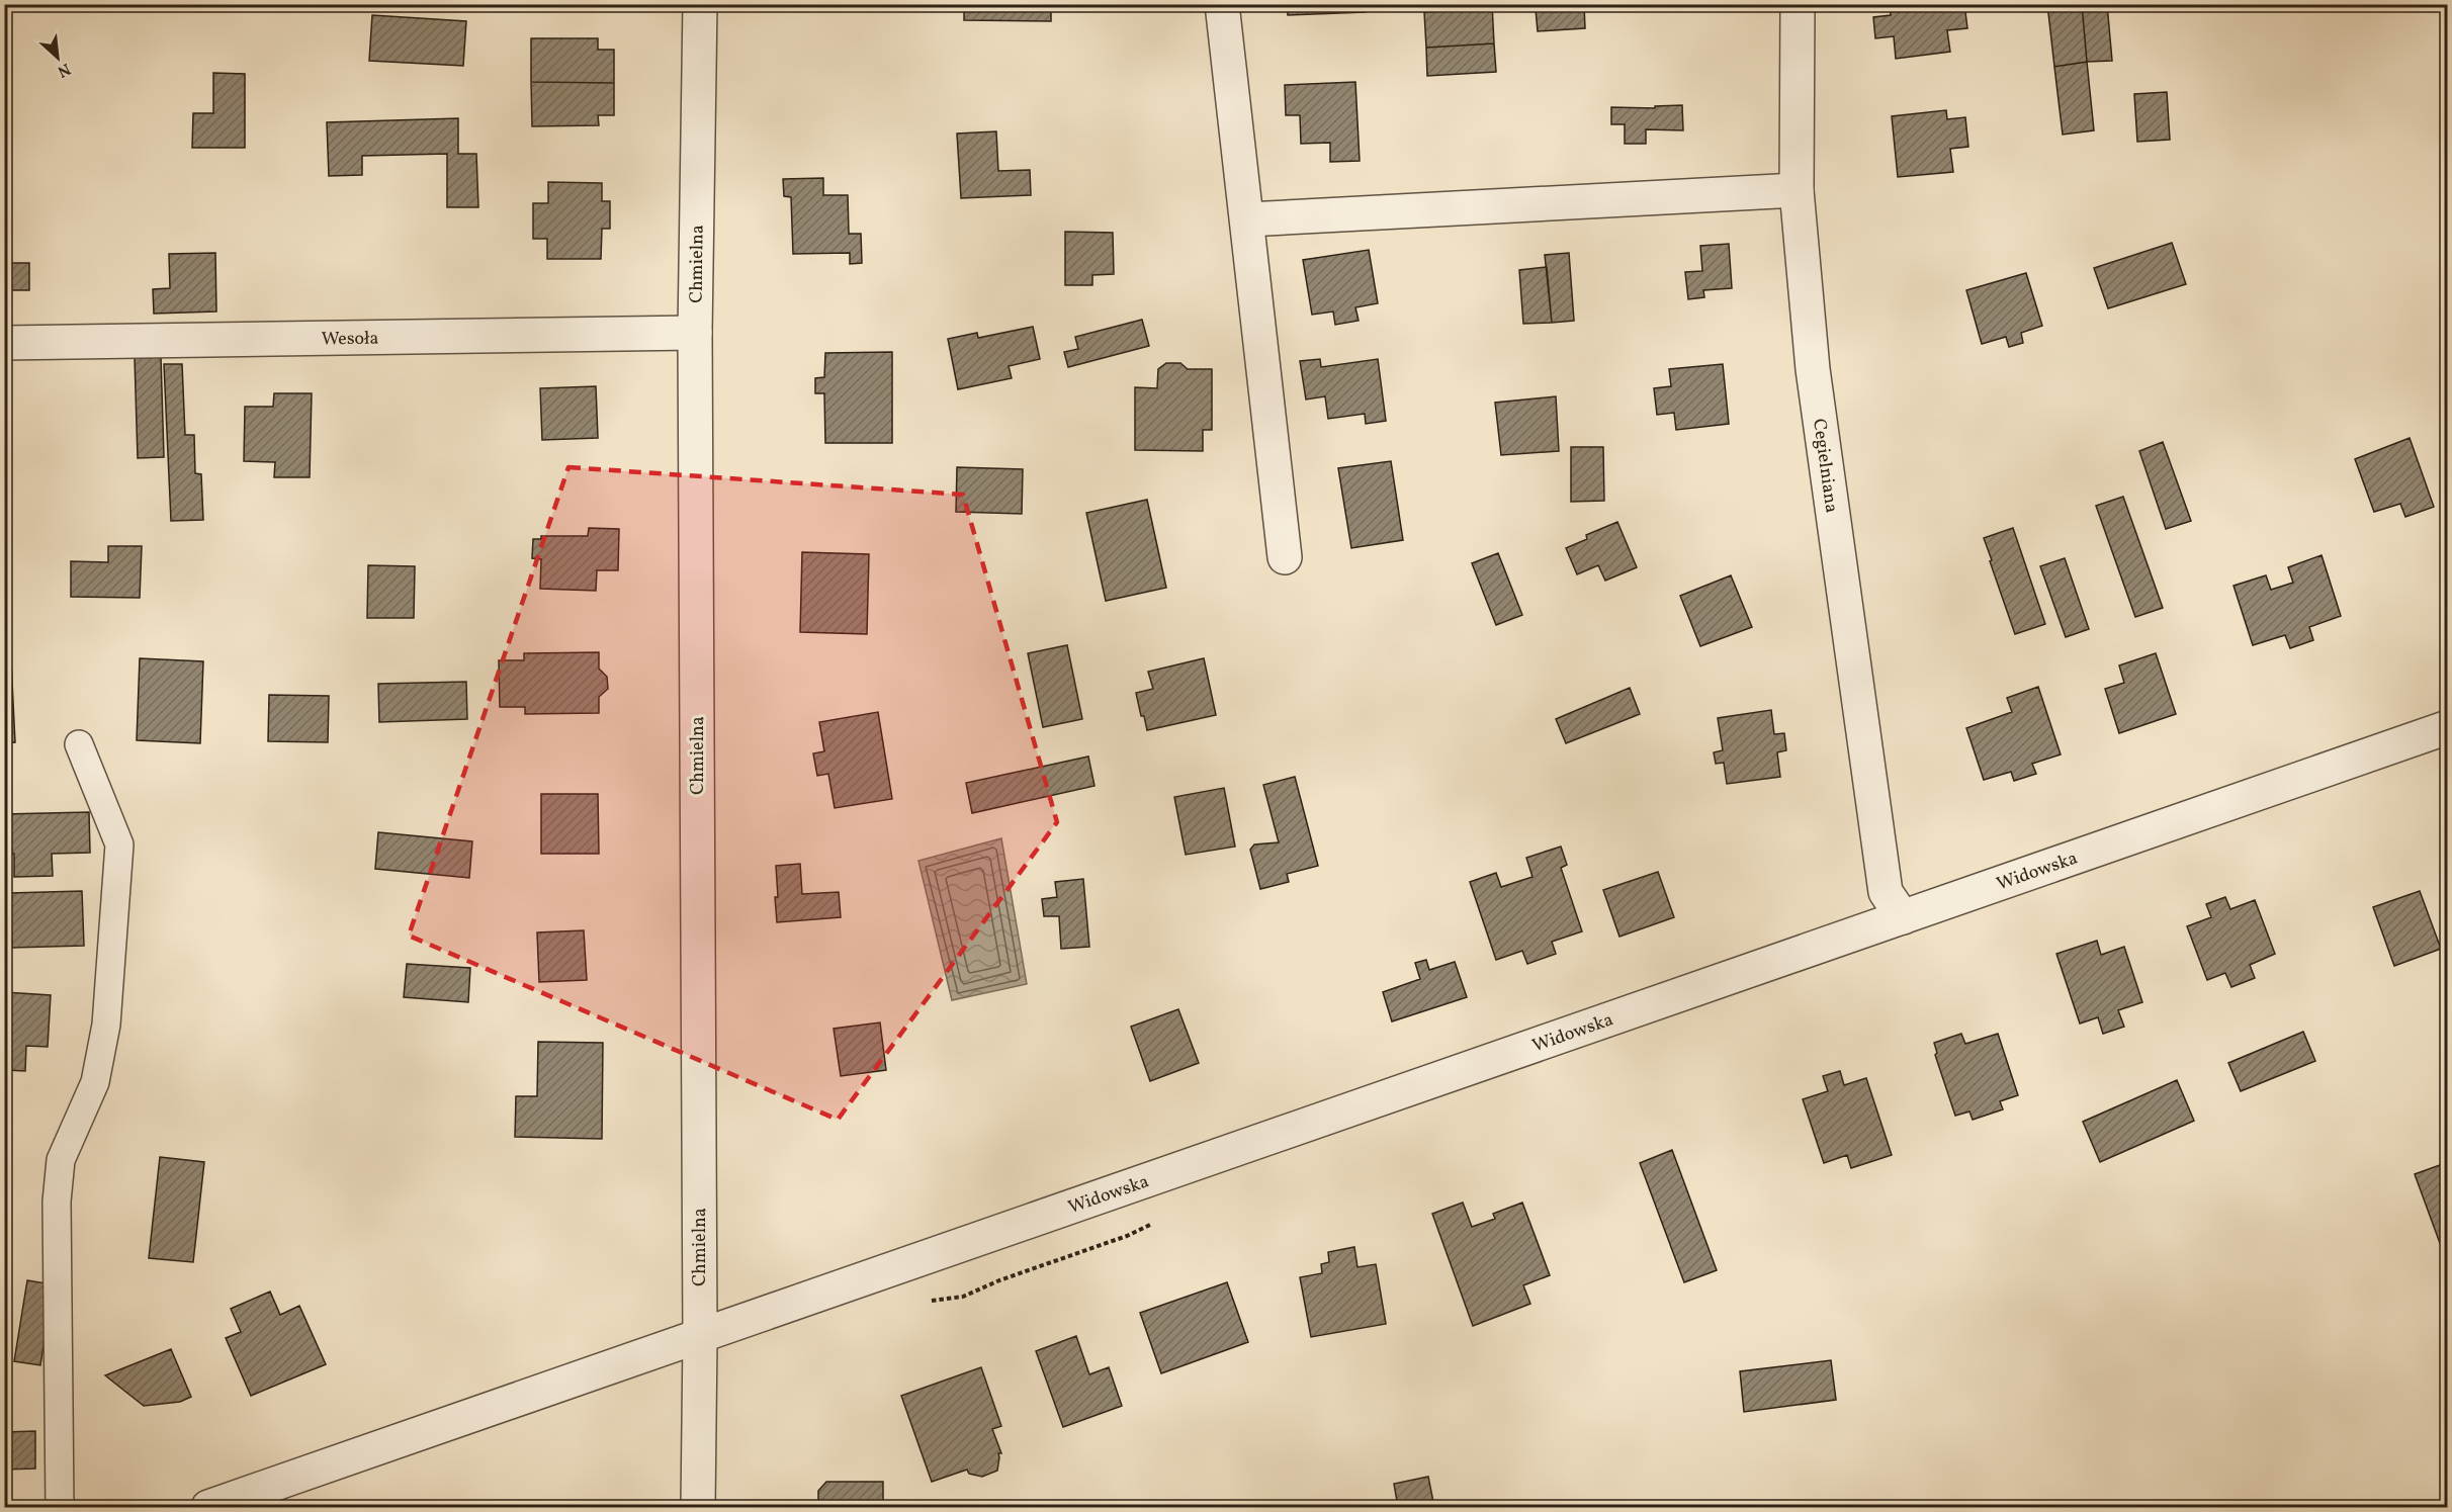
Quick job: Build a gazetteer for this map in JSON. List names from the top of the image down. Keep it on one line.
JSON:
{"streets":{"street":["Chmielna","Wesoła","Cegielniana","Widowska"]},"crossings":[["Chmielna","Wesoła"],["Chmielna","Widowska"],["Cegielniana","Widowska"]],"north":"bottom right"}
